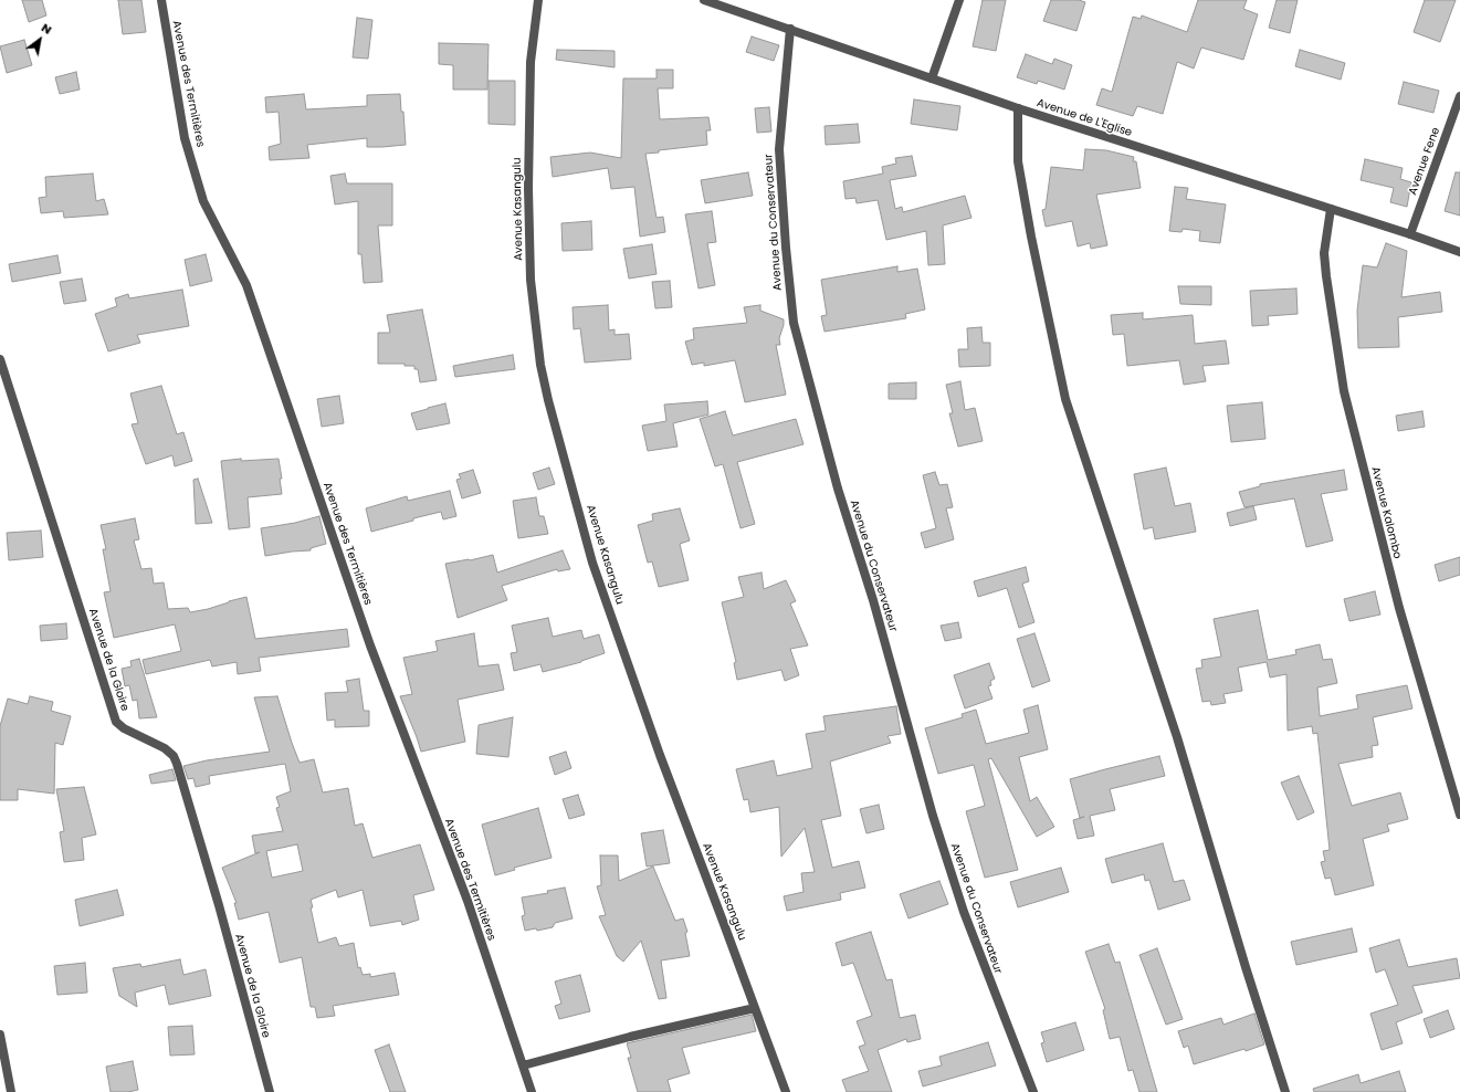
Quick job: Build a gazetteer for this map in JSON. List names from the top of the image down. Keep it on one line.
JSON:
{"streets":{"street":["Avenue des Termitières","Avenue de L'Eglise","Avenue Fene","Avenue Kasangulu","Avenue du Conservateur","Avenue Kalombo","Avenue de la Gloire"]},"crossings":[["Avenue de L'Eglise","Avenue Fene"],["Avenue de L'Eglise","Avenue du Conservateur"],["Avenue de L'Eglise","Avenue Kalombo"]],"north":"top right"}
